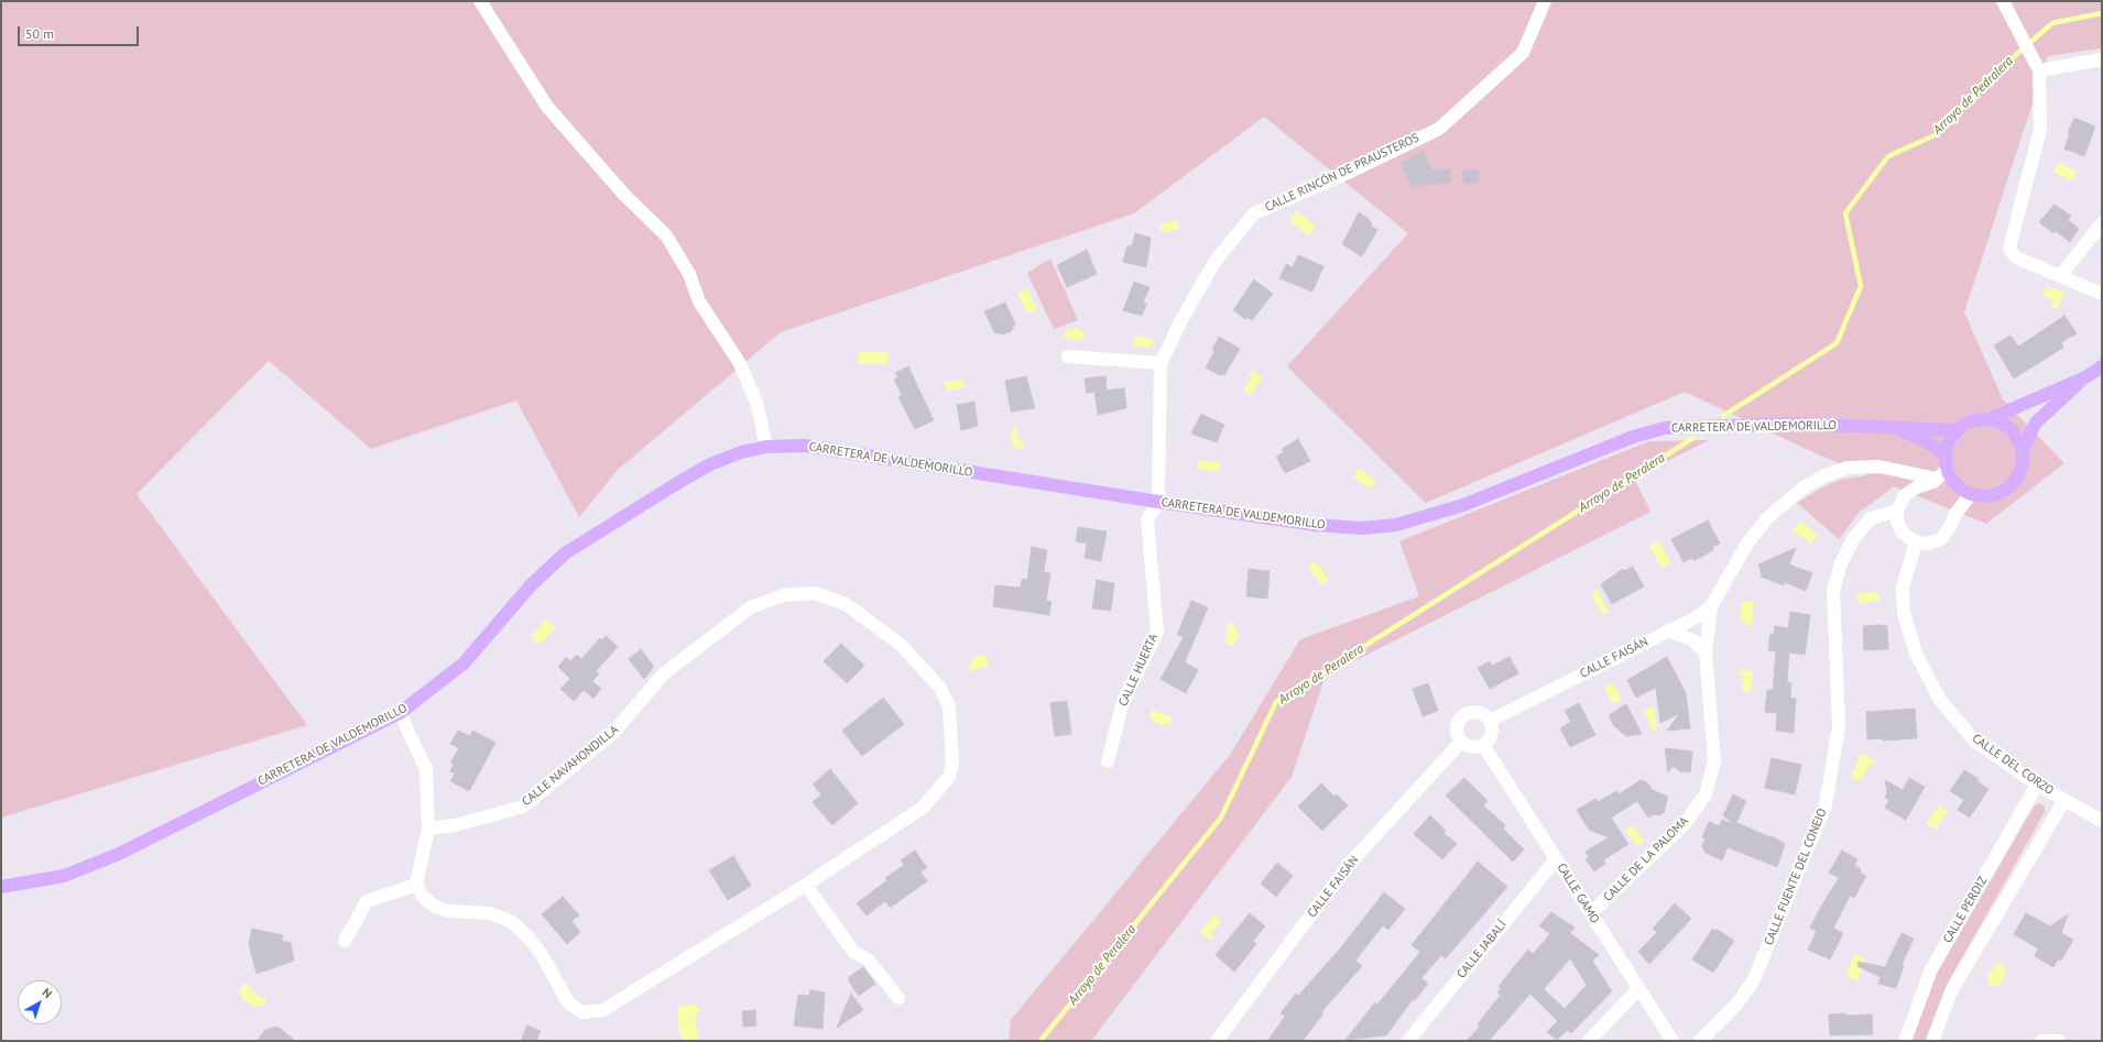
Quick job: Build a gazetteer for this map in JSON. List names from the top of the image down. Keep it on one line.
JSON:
{"streets":{"main road":["CARRETERA DE VALDEMORILLO"],"street":["CALLE RINCÓN DE PRAUSTEROS","CALLE FAISÁN","CALLE HUERTA","CALLE DEL CORZO","CALLE NAVAHONDILLA","CALLE DE LA PALOMA","CALLE FUENTE DEL CONEJO","CALLE GAMO","CALLE PERDIZ","CALLE JABALÍ"]},"crossings":[["CALLE RINCÓN DE PRAUSTEROS","CARRETERA DE VALDEMORILLO"],["CALLE RINCÓN DE PRAUSTEROS","CALLE HUERTA"],["CARRETERA DE VALDEMORILLO","CALLE HUERTA"],["CARRETERA DE VALDEMORILLO","CALLE DE LA PALOMA"],["CALLE FAISÁN","CALLE DE LA PALOMA"],["CALLE FAISÁN","CALLE GAMO"],["CALLE DEL CORZO","CALLE PERDIZ"],["CALLE DE LA PALOMA","CALLE GAMO"],["CALLE GAMO","CALLE JABALÍ"]],"water":["Arroyo de Pedralera","Arroyo de Peralera"],"scale_bar":"50 m","north":"top right"}
